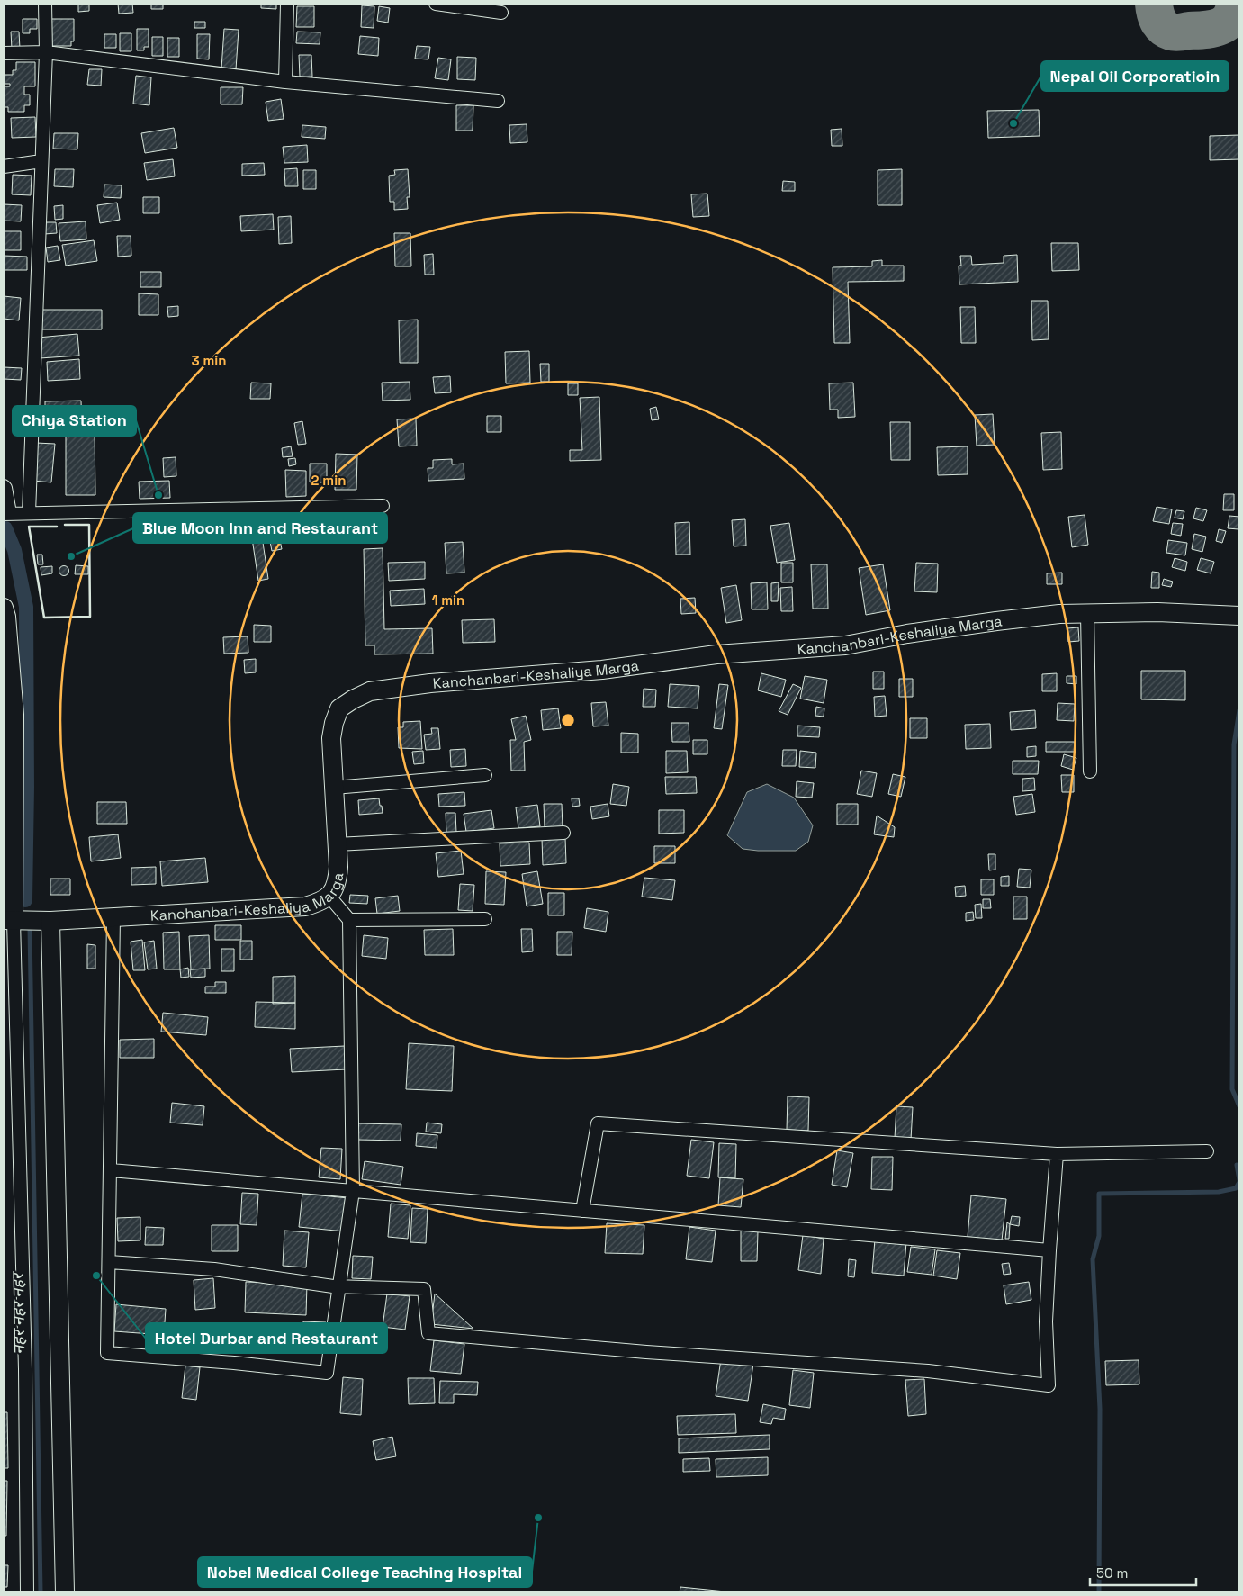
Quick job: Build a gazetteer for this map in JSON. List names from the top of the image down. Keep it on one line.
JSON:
{"streets":{"street":["Kanchanbari-Keshaliya Marga"]},"water":["नहर नहर नहर"],"places":["Nepal Oil Corporatioin","Chiya Station","Blue Moon Inn and Restaurant","Hotel Durbar and Restaurant","Nobel Medical College Teaching Hospital"],"scale_bar":"50 m","rings":["3 min","2 min","1 min"]}
